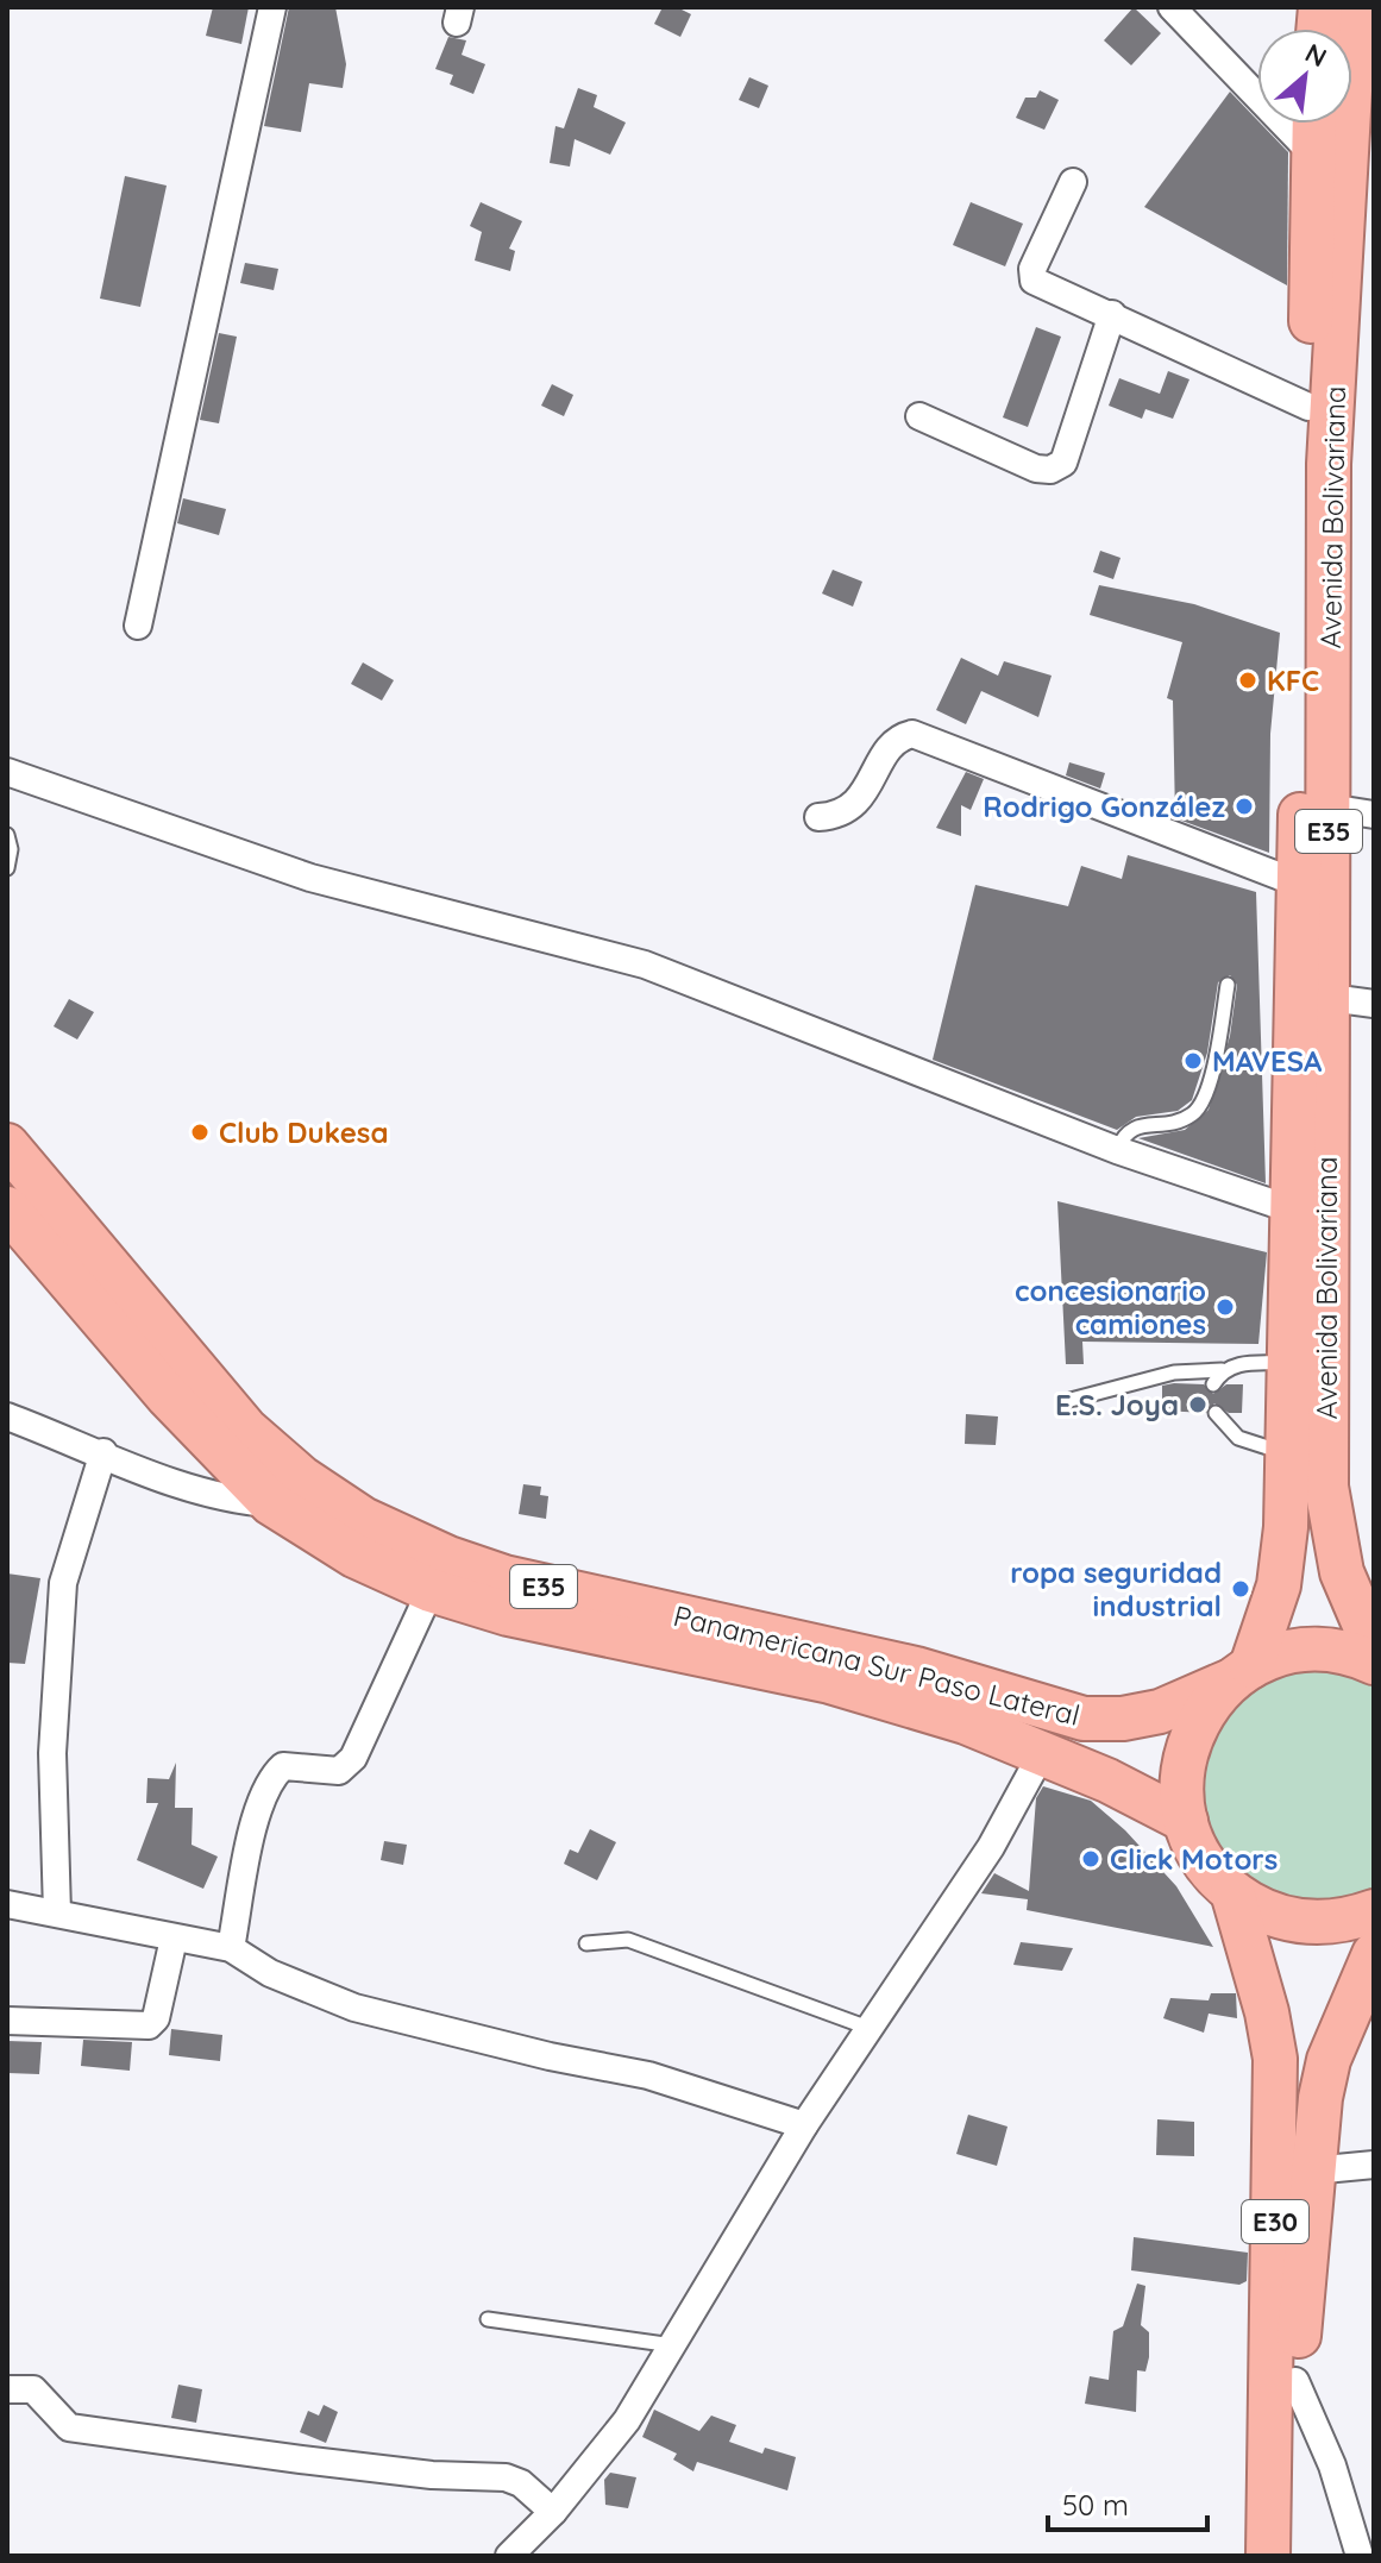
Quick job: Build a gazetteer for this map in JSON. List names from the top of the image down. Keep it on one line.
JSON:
{"streets":{"highway":["Avenida Bolivariana","E35","Panamericana Sur Paso Lateral","E30"]},"crossings":[["Avenida Bolivariana","E35"],["Avenida Bolivariana","Panamericana Sur Paso Lateral"],["E35","Panamericana Sur Paso Lateral"],["E35","E30"]],"places":["KFC","Rodrigo González","MAVESA","Club Dukesa","concesionario camiones","E.S. Joya","ropa seguridad industrial","Click Motors"],"scale_bar":"50 m","north":"top right"}
